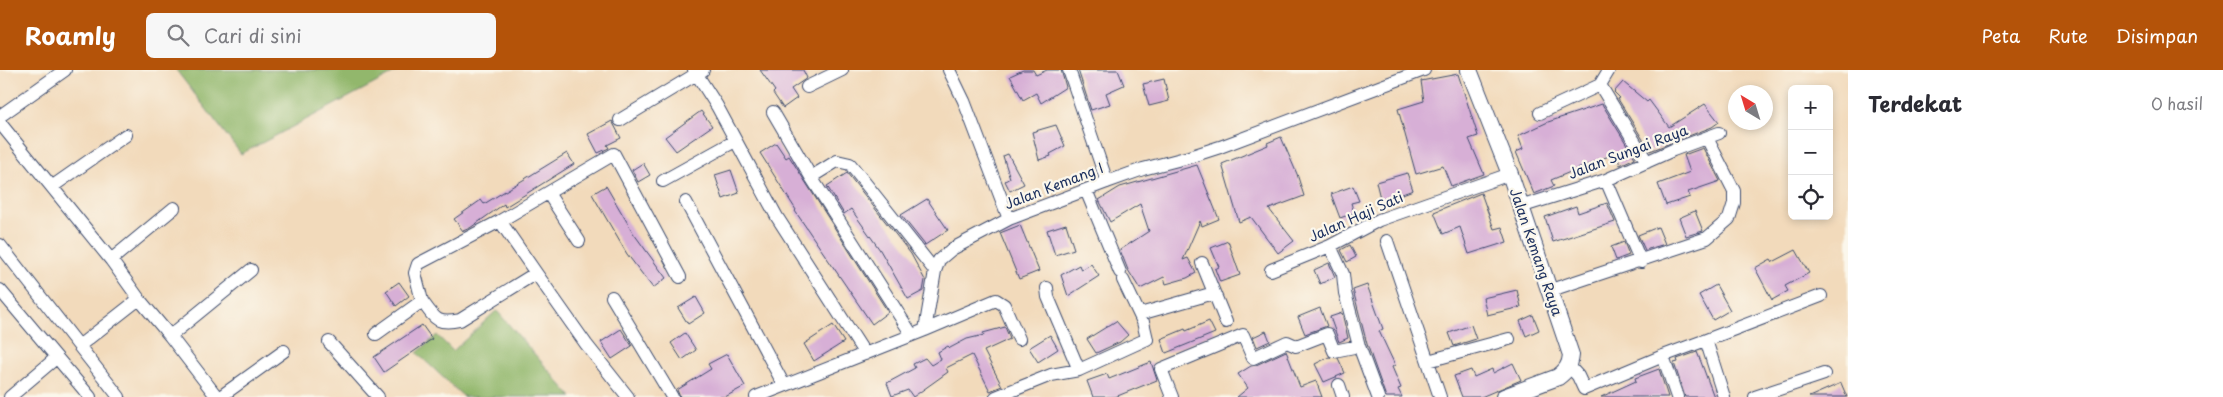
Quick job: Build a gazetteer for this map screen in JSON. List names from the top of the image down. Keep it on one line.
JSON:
{"streets":{"street":["Jalan Sungai Raya","Jalan Kemang I","Jalan Haji Sati","Jalan Kemang Raya"]},"crossings":[["Jalan Sungai Raya","Jalan Kemang Raya"],["Jalan Haji Sati","Jalan Kemang Raya"]],"north":"top left","page":{"header":"Roamly","search":"Cari di sini","nav":["Peta","Rute","Disimpan"],"heading":["Terdekat","0 hasil"],"map_buttons":["+","−"]}}
